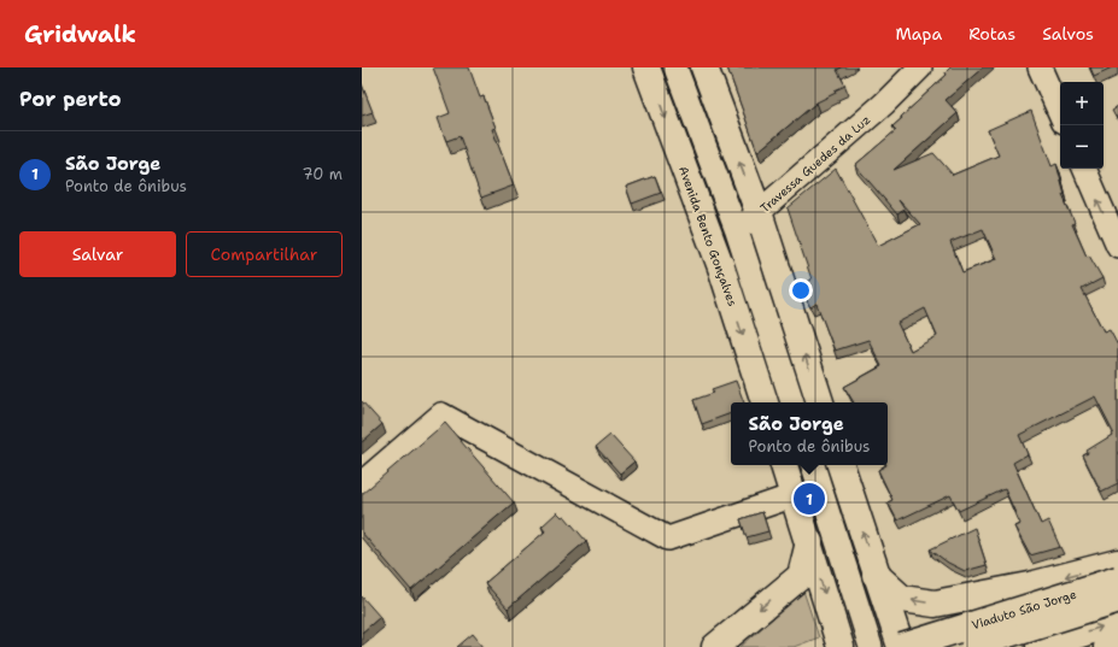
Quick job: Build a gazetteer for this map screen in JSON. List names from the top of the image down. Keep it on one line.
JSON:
{"streets":{"main road":["Avenida Bento Gonçalves","Viaduto São Jorge"],"street":["Travessa Guedes da Luz"]},"crossings":[["Travessa Guedes da Luz","Avenida Bento Gonçalves"]],"page":{"header":"Gridwalk","nav":["Mapa","Rotas","Salvos"],"heading":"Por perto","map_buttons":["+","−"],"list":[{"mark":"1","name":"São Jorge","note":"Ponto de ônibus","value":"70 m"}],"buttons":["Salvar","Compartilhar"],"popup":["São Jorge","Ponto de ônibus"],"pins":"1"}}
